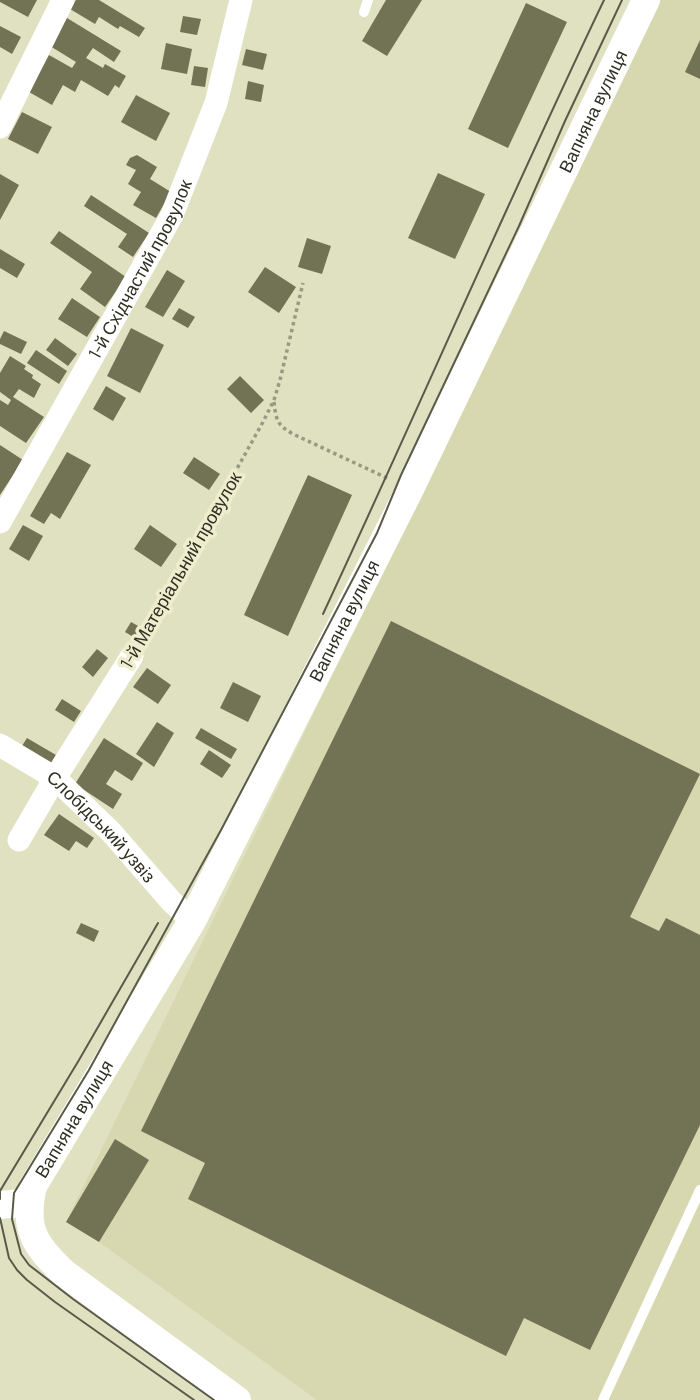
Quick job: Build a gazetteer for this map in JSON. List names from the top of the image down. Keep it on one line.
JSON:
{"streets":{"street":["Вапняна вулиця","1-й Східчастий провулок","1-й Матеріальний провулок","Слобідський узвіз"]},"crossings":[["Вапняна вулиця","Слобідський узвіз"],["1-й Матеріальний провулок","Слобідський узвіз"]]}
